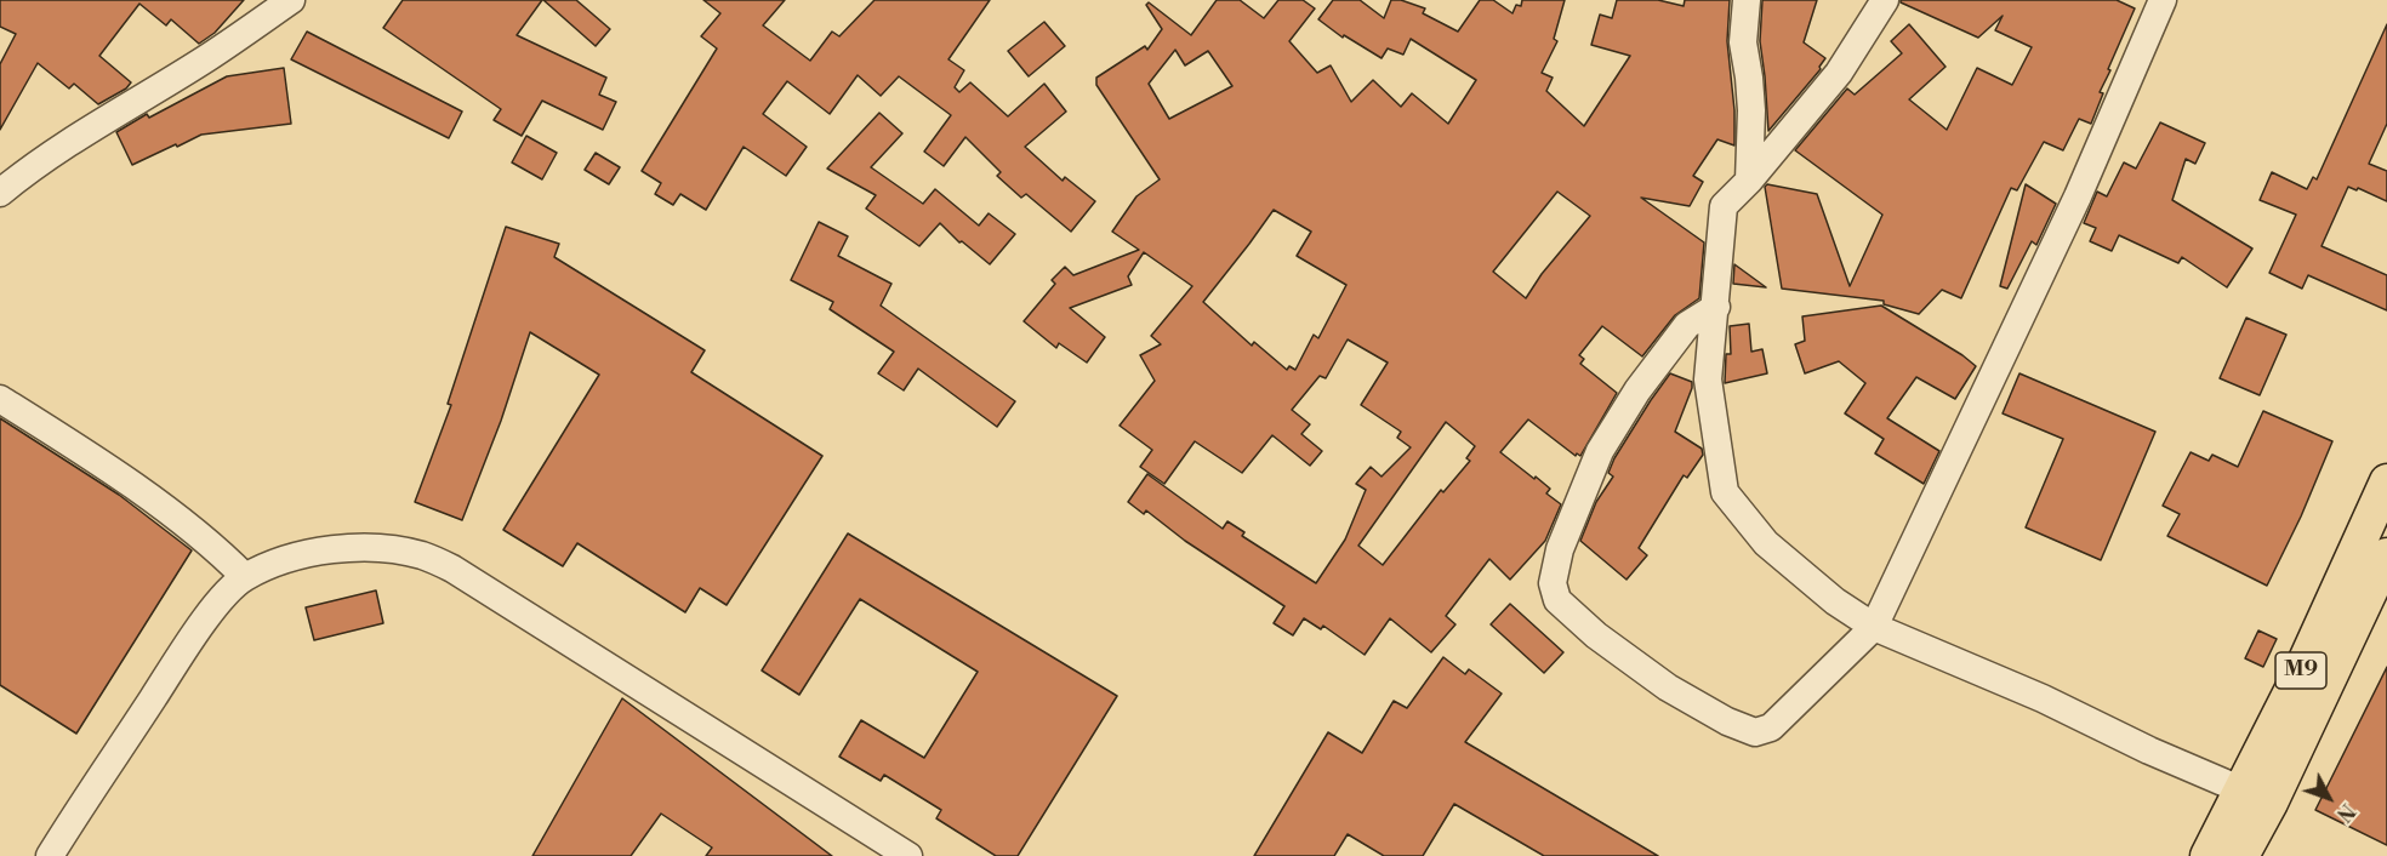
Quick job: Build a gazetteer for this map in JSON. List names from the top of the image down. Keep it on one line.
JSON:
{"streets":{"main road":["M9"]},"north":"bottom right"}
